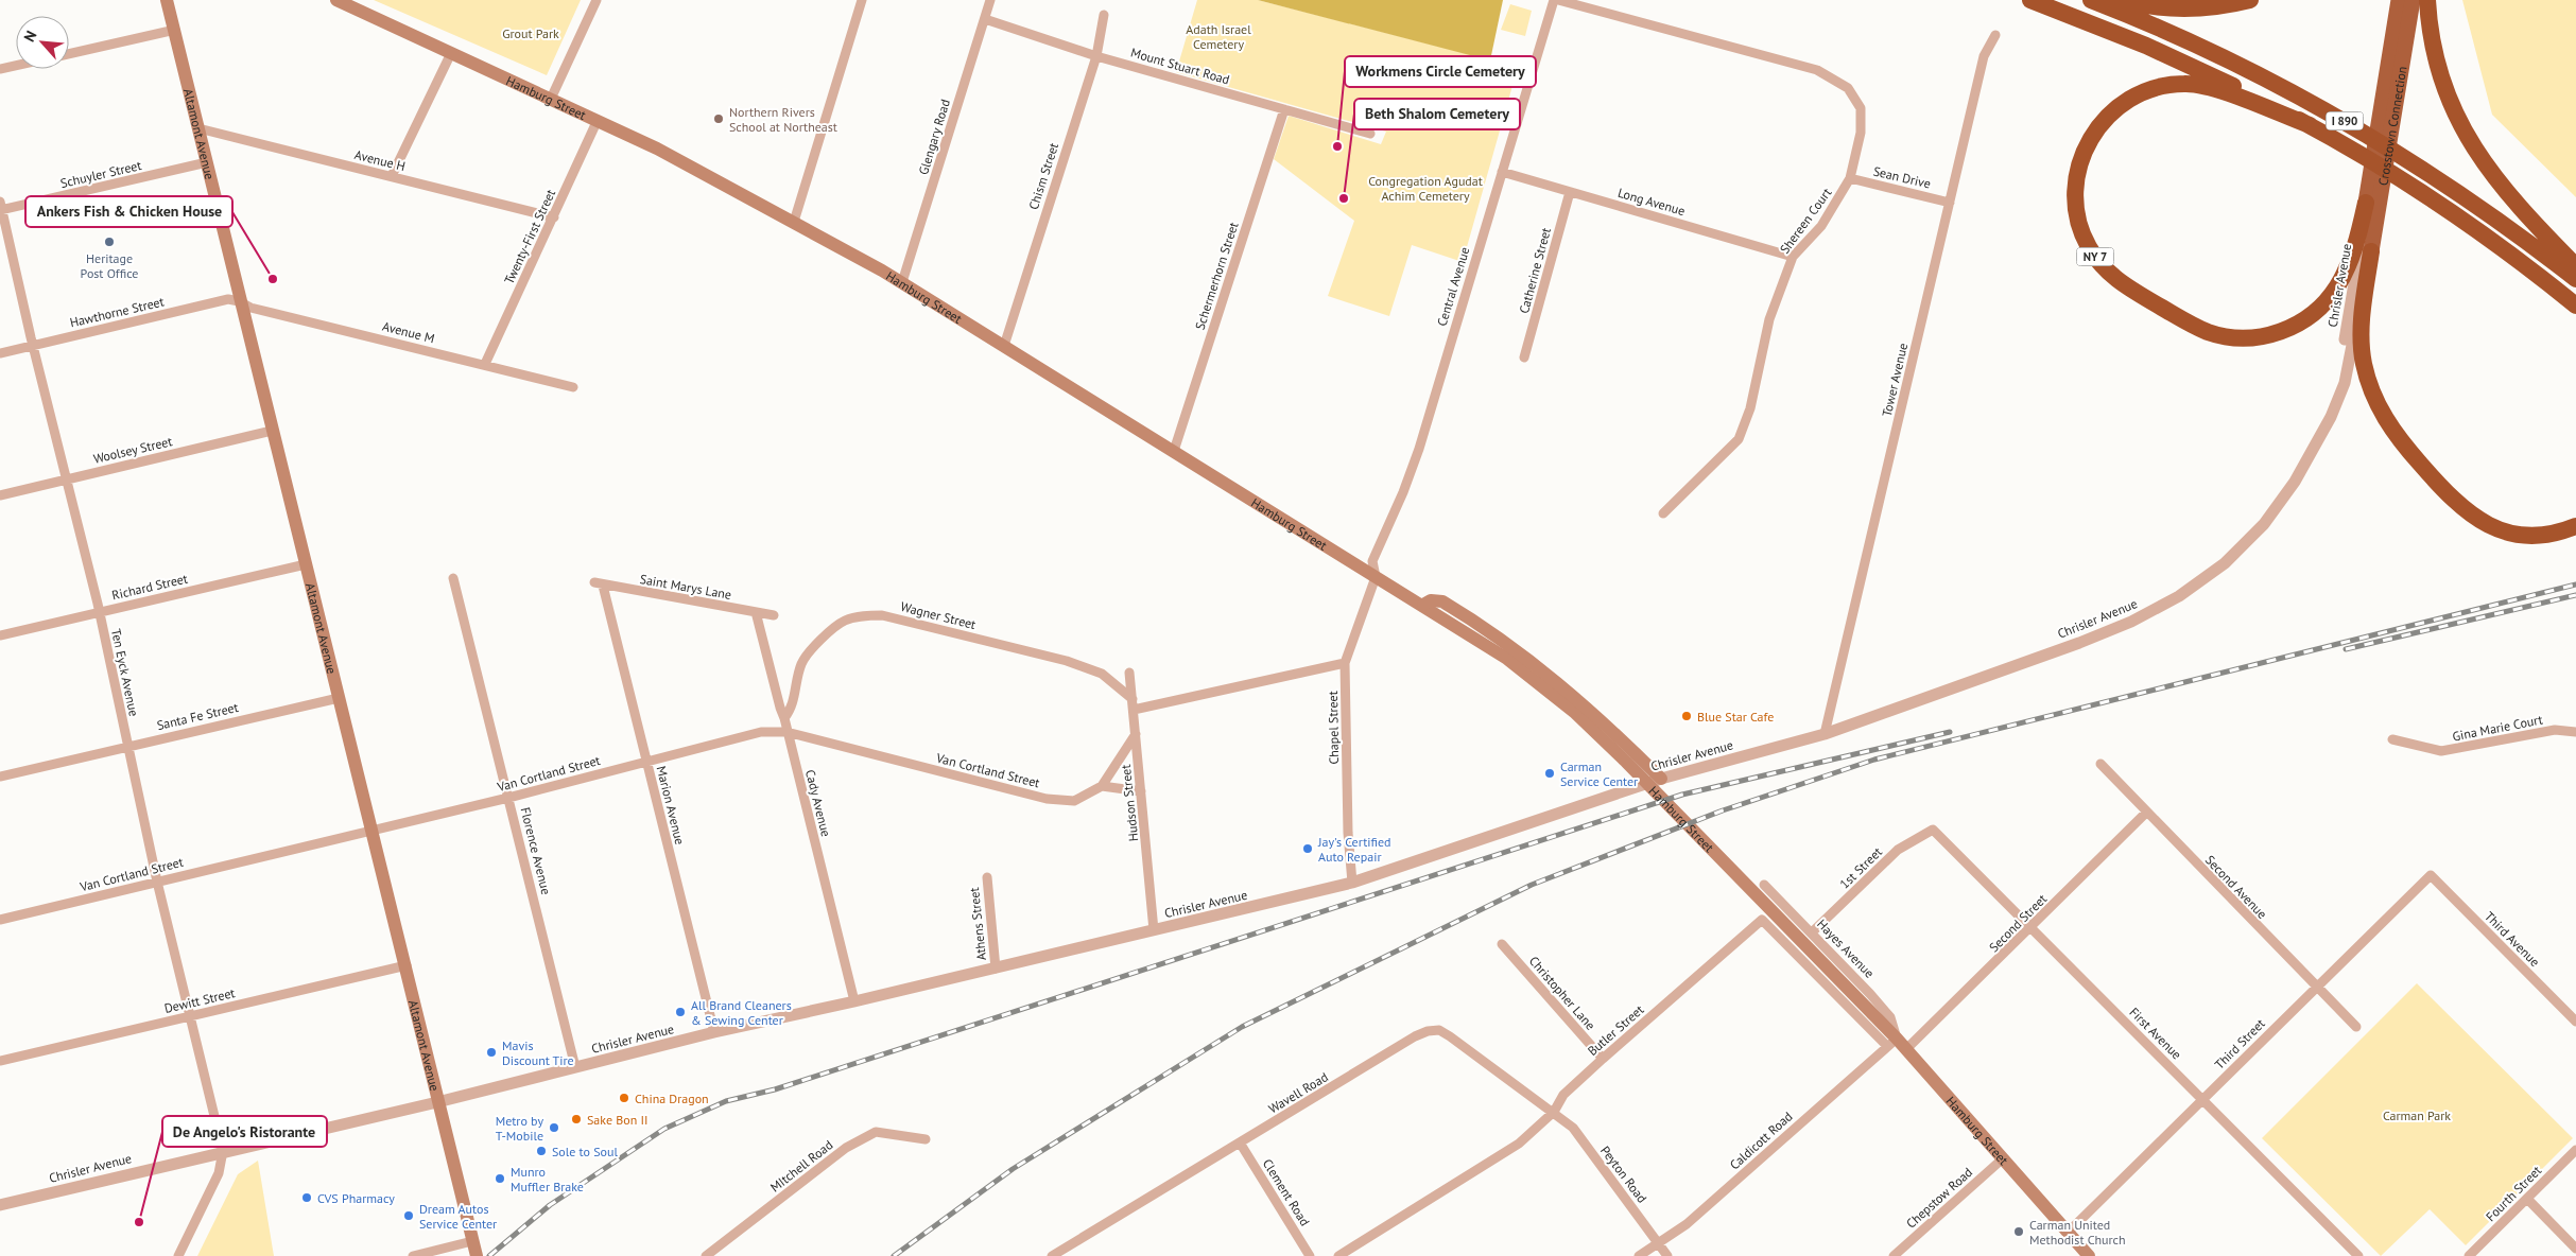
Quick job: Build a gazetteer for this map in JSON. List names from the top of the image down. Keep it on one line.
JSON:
{"streets":{"highway":["I 890","Crosstown Connection","NY 7"],"main road":["Hamburg Street","Altamont Avenue"],"street":["Mount Stuart Road","Glengary Road","Avenue H","Schuyler Street","Chism Street","Sean Drive","Long Avenue","Shereen Court","Twenty-First Street","Catherine Street","Schermerhorn Street","Chrisler Avenue","Central Avenue","Hawthorne Street","Avenue M","Tower Avenue","Woolsey Street","Richard Street","Saint Marys Lane","Wagner Street","Ten Eyck Avenue","Santa Fe Street","Chapel Street","Gina Marie Court","Van Cortland Street","Cady Avenue","Hudson Street","Marion Avenue","Florence Avenue","1st Street","Second Avenue","Second Street","Athens Street","Third Avenue","Hayes Avenue","Christopher Lane","Dewitt Street","Butler Street","First Avenue","Third Street","Wavell Road","Caldicott Road","MItchell Road","Peyton Road","Clement Road","Fourth Street","Chepstow Road"]},"crossings":[["Mount Stuart Road","Glengary Road"],["Mount Stuart Road","Chism Street"],["Mount Stuart Road","Schermerhorn Street"],["Hamburg Street","Glengary Road"],["Hamburg Street","Chism Street"],["Hamburg Street","Twenty-First Street"],["Hamburg Street","Schermerhorn Street"],["Hamburg Street","Central Avenue"],["Hamburg Street","Chapel Street"],["Hamburg Street","Second Street"],["Hamburg Street","Hayes Avenue"],["Hamburg Street","Butler Street"],["Hamburg Street","Third Street"],["Hamburg Street","Caldicott Road"],["Hamburg Street","Chepstow Road"],["I 890","NY 7"],["Crosstown Connection","NY 7"],["Crosstown Connection","Chrisler Avenue"],["Altamont Avenue","Avenue H"],["Altamont Avenue","Schuyler Street"],["Altamont Avenue","Chrisler Avenue"],["Altamont Avenue","Hawthorne Street"],["Altamont Avenue","Avenue M"],["Altamont Avenue","Woolsey Street"],["Altamont Avenue","Richard Street"],["Altamont Avenue","Santa Fe Street"],["Altamont Avenue","Van Cortland Street"],["Altamont Avenue","Dewitt Street"],["Avenue H","Twenty-First Street"],["Schuyler Street","Ten Eyck Avenue"],["Sean Drive","Shereen Court"],["Sean Drive","Tower Avenue"],["Long Avenue","Shereen Court"],["Long Avenue","Catherine Street"],["Long Avenue","Central Avenue"],["Shereen Court","Central Avenue"],["Twenty-First Street","Avenue M"],["NY 7","Chrisler Avenue"],["Chrisler Avenue","Tower Avenue"],["Chrisler Avenue","Ten Eyck Avenue"],["Chrisler Avenue","Chapel Street"],["Chrisler Avenue","Cady Avenue"],["Chrisler Avenue","Hudson Street"],["Chrisler Avenue","Marion Avenue"],["Chrisler Avenue","Florence Avenue"],["Chrisler Avenue","Athens Street"],["Central Avenue","Chapel Street"],["Hawthorne Street","Avenue M"],["Hawthorne Street","Ten Eyck Avenue"],["Woolsey Street","Ten Eyck Avenue"],["Richard Street","Ten Eyck Avenue"],["Saint Marys Lane","Cady Avenue"],["Saint Marys Lane","Marion Avenue"],["Wagner Street","Cady Avenue"],["Wagner Street","Hudson Street"],["Ten Eyck Avenue","Santa Fe Street"],["Ten Eyck Avenue","Van Cortland Street"],["Ten Eyck Avenue","Dewitt Street"],["Van Cortland Street","Cady Avenue"],["Van Cortland Street","Hudson Street"],["Van Cortland Street","Marion Avenue"],["Van Cortland Street","Florence Avenue"],["1st Street","Hayes Avenue"],["1st Street","First Avenue"],["Second Avenue","Second Street"],["Second Avenue","Third Street"],["Second Street","First Avenue"],["Third Avenue","Third Street"],["Hayes Avenue","Butler Street"],["Hayes Avenue","Caldicott Road"],["Christopher Lane","Butler Street"],["Butler Street","Wavell Road"],["Butler Street","Caldicott Road"],["Butler Street","Peyton Road"],["First Avenue","Third Street"],["Wavell Road","Peyton Road"],["Wavell Road","Clement Road"],["Caldicott Road","Peyton Road"]],"parks":["Adath Israel Cemetery","Grout Park","Congregation Agudat Achim Cemetery","Carman Park"],"places":["Northern Rivers School at Northeast","Workmens Circle Cemetery","Beth Shalom Cemetery","Heritage Post Office","Ankers Fish & Chicken House","Blue Star Cafe","Carman Service Center","Jay's Certified Auto Repair","All Brand Cleaners & Sewing Center","Mavis Discount Tire","China Dragon","Sake Bon II","Metro by T-Mobile","Sole to Soul","Munro Muffler Brake","CVS Pharmacy","Dream Autos Service Center","De Angelo's Ristorante","Carman United Methodist Church"],"north":"top left"}
